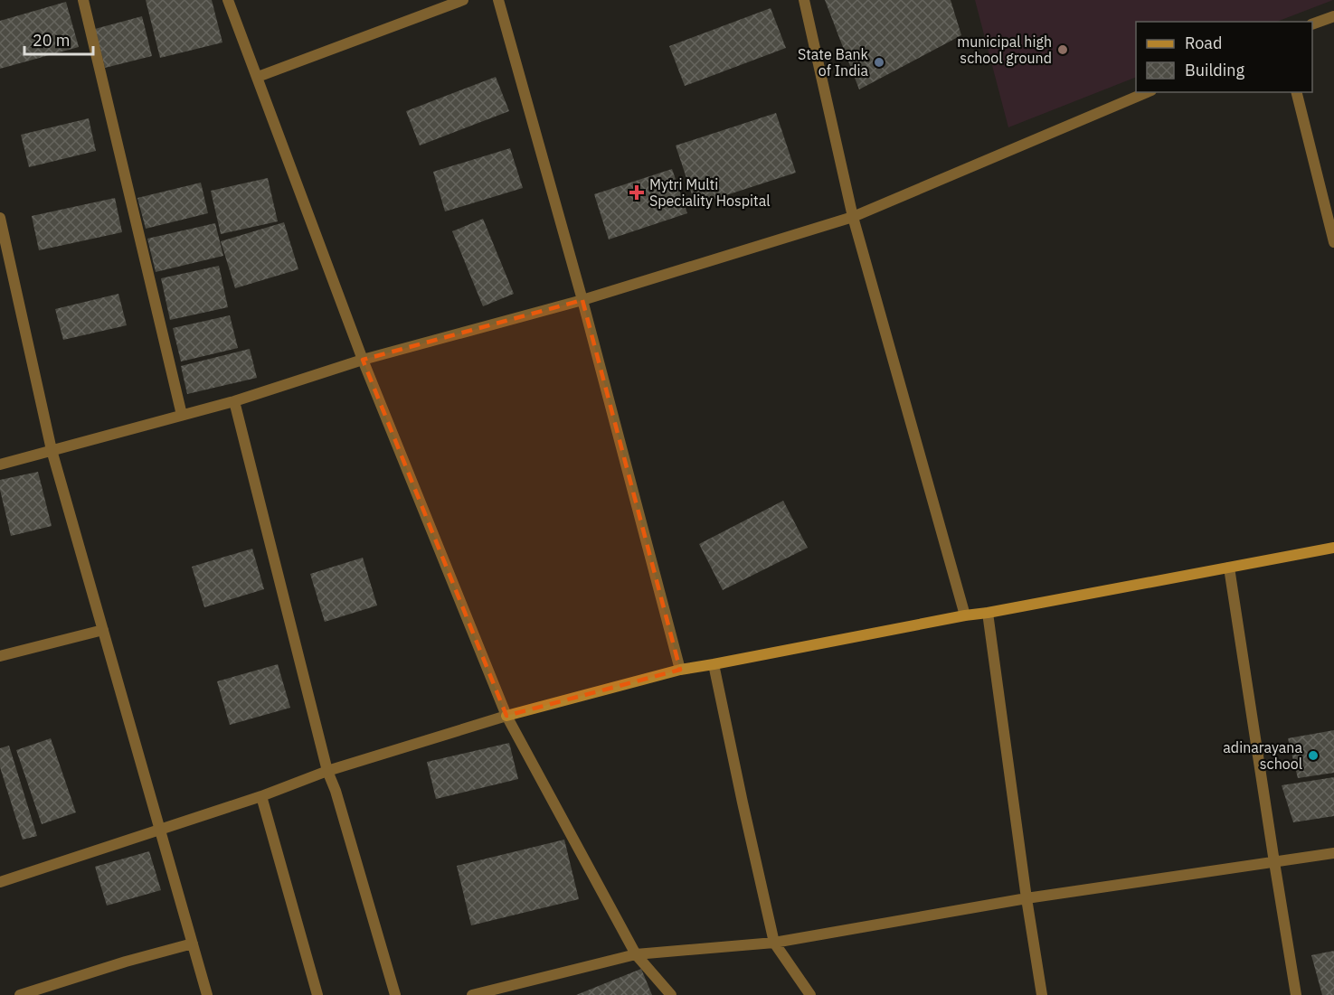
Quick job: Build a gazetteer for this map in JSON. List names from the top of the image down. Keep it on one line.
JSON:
{"places":{"other":["municipal high school ground","State Bank of India","adinarayana school"],"health":["Mytri Multi Speciality Hospital"]},"legend":["Road","Building"],"scale_bar":"20 m"}
